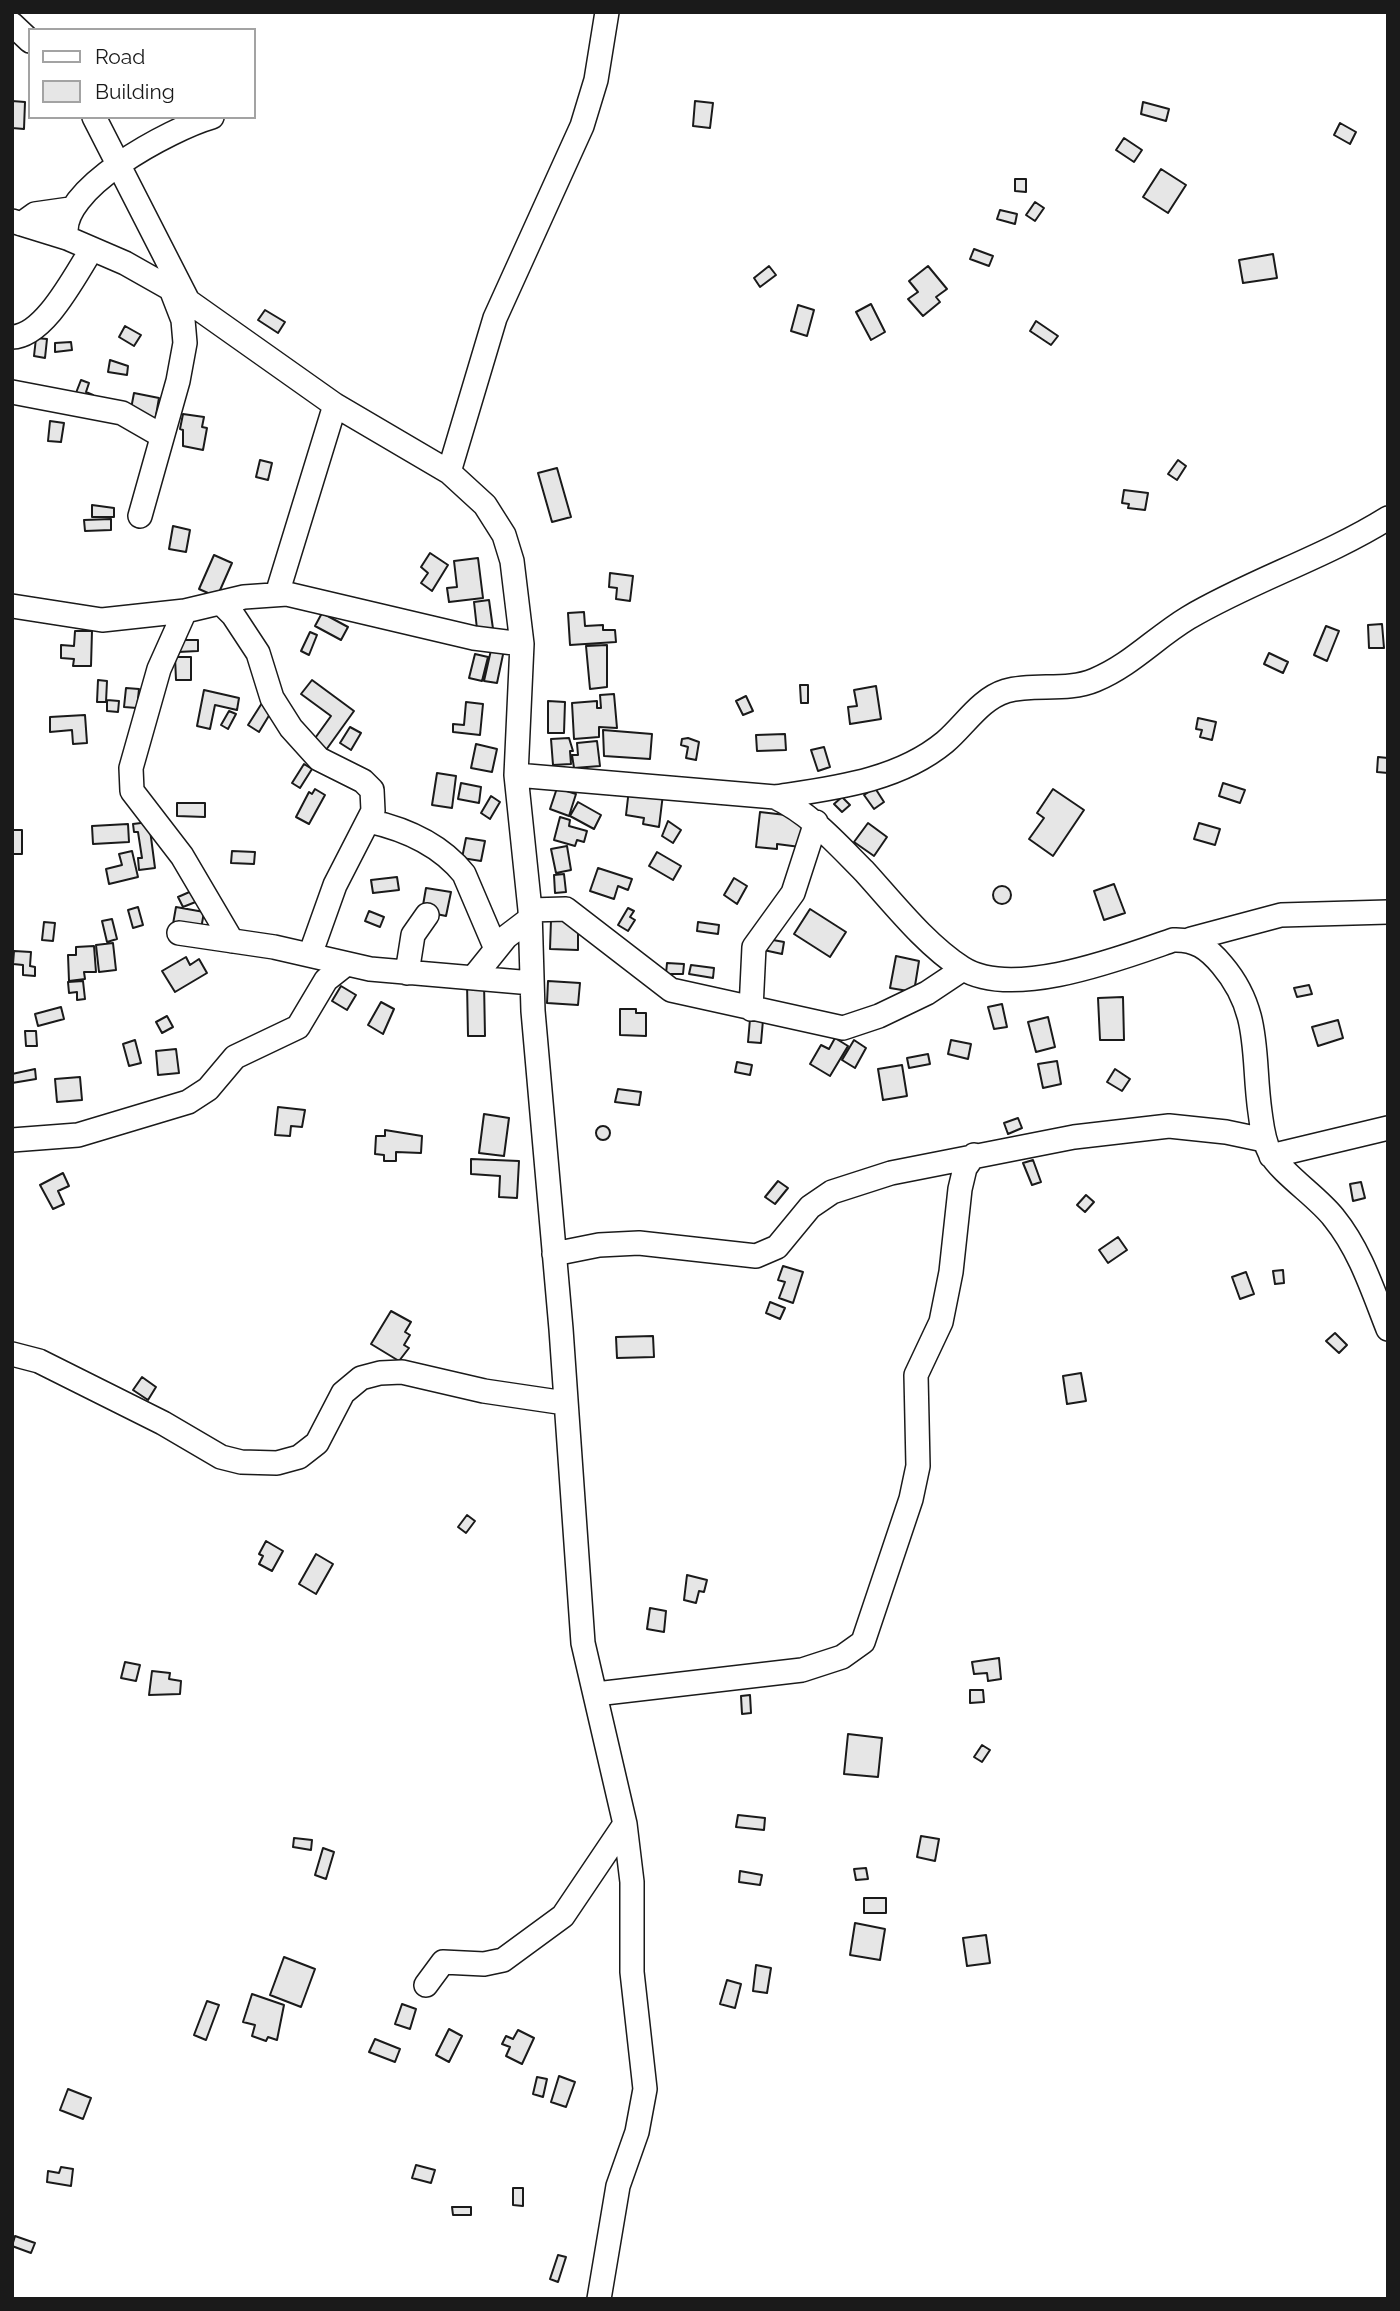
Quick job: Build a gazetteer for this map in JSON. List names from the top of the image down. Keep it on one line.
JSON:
{"legend":["Road","Building"]}
